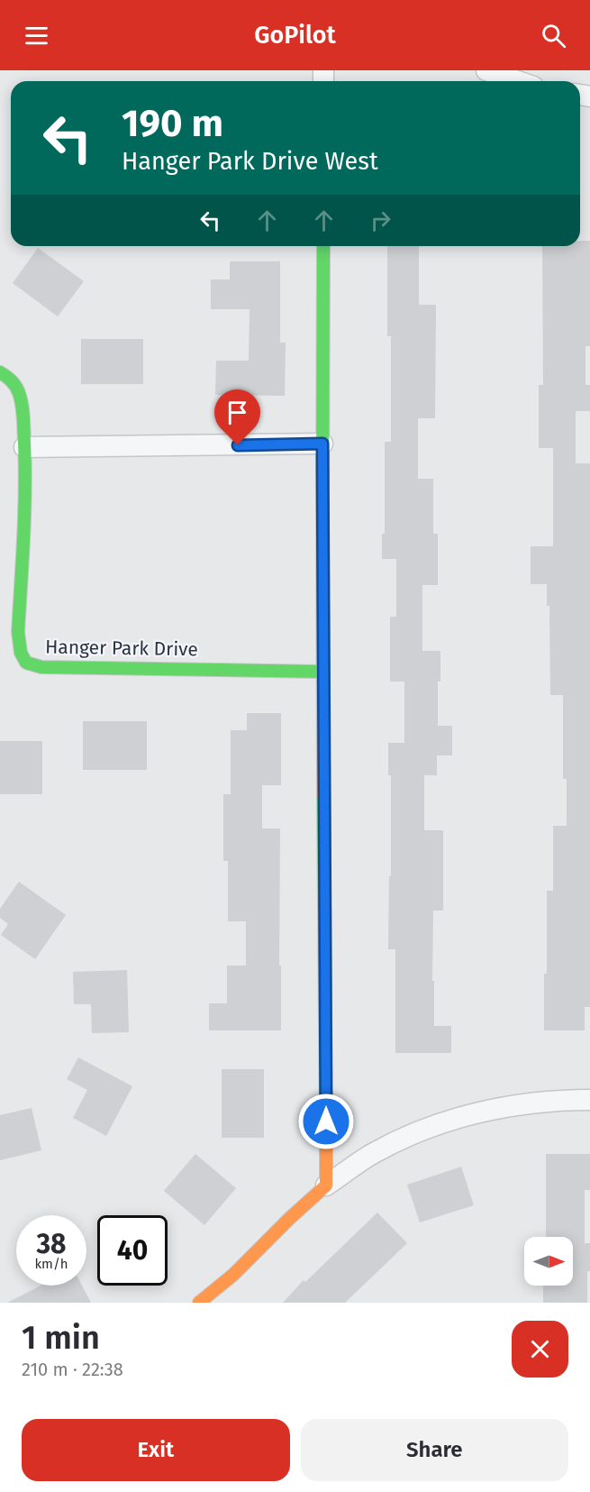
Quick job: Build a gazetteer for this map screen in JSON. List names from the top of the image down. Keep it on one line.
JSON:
{"streets":{"street":["Hanger Park Drive"]},"north":"right","page":{"header":"GoPilot","turn":["190 m","Hanger Park Drive West"],"speed":"38 km/h","limit":"40","heading":["1 min","210 m · 22:38"],"buttons":["Exit","Share"]}}
